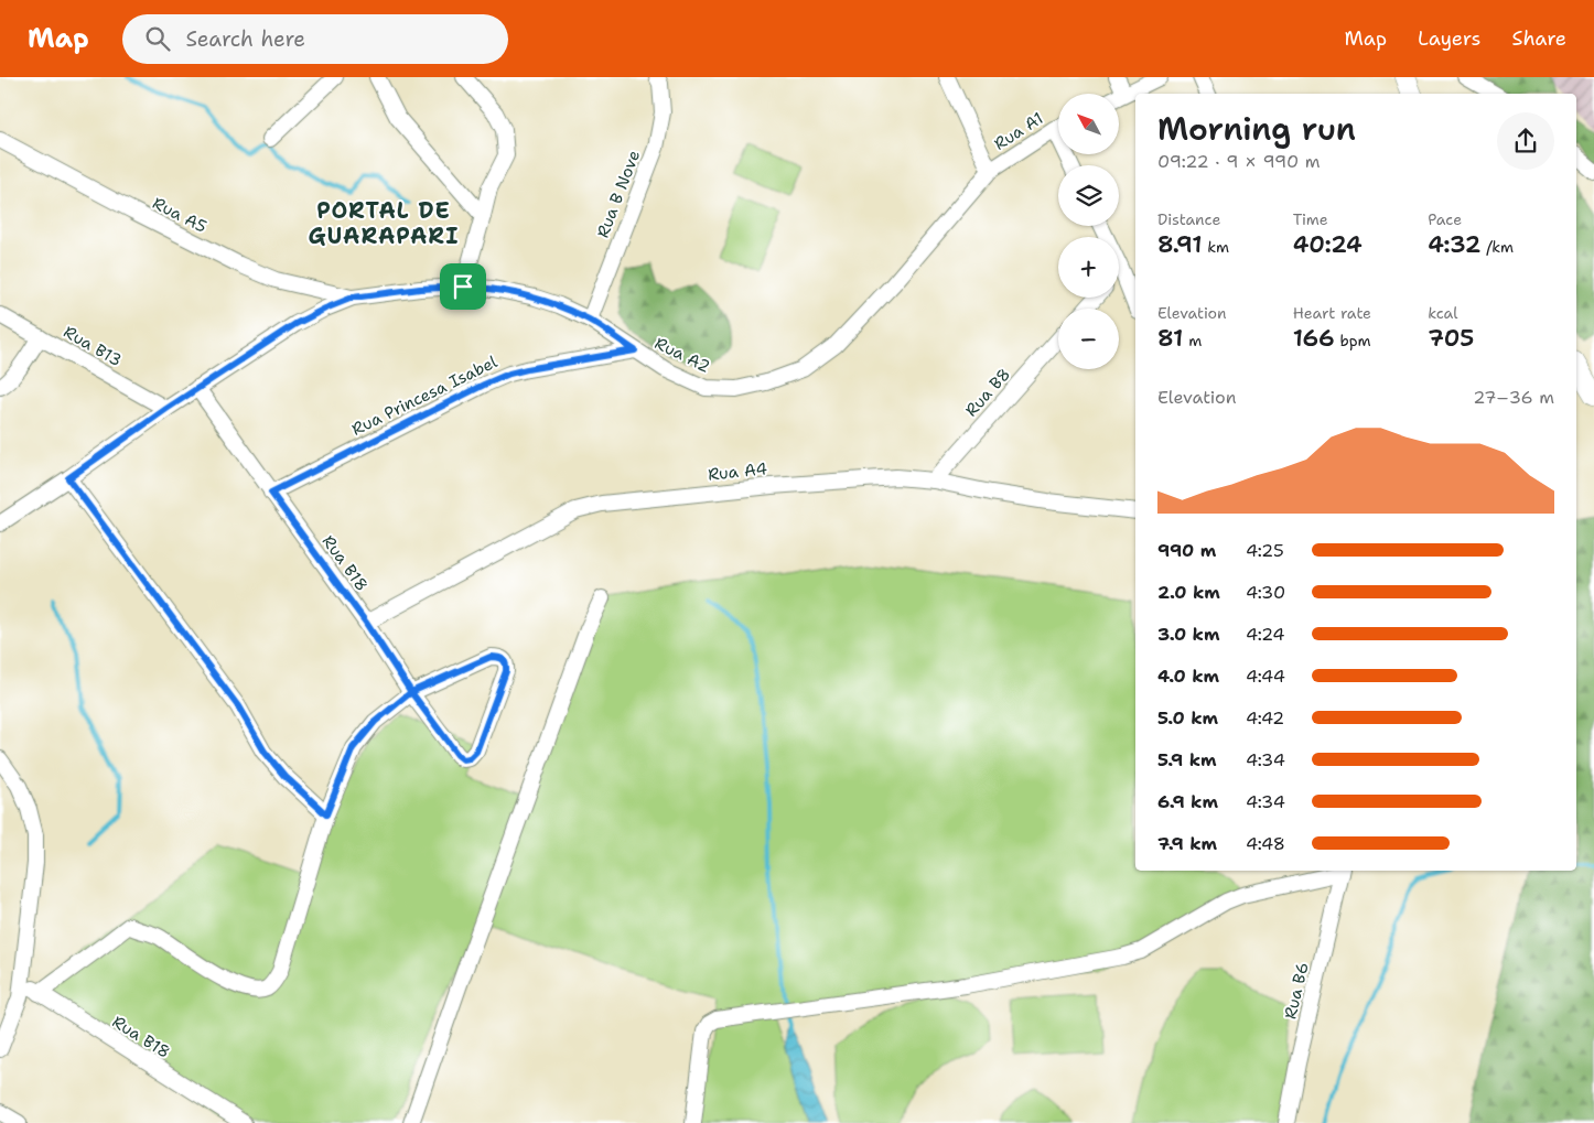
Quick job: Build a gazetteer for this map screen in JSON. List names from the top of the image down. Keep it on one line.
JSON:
{"streets":{"street":["Rua A1","Rua B Nove","Rua A5","Rua B13","Rua A2","Rua B8","Rua Princesa Isabel","Rua A4","Rua B18","Rua B6"]},"crossings":[["Rua A1","Rua A2"],["Rua B Nove","Rua A2"],["Rua A5","Rua A2"],["Rua A2","Rua Princesa Isabel"],["Rua B8","Rua A4"],["Rua Princesa Isabel","Rua B18"],["Rua A4","Rua B18"]],"districts":["PORTAL DE GUARAPARI"],"north":"top left","page":{"header":"Map","search":"Search here","nav":["Map","Layers","Share"],"map_buttons":["+","−"],"heading":["Morning run","09:22 · 9 × 990 m"],"stats":[["Distance","8.91 km"],["Time","40:24"],["Pace","4:32 /km"],["Elevation","81 m"],["Heart rate","166 bpm"],["kcal","705"]],"chart":["Elevation","27–36 m"],"list":[{"name":"990 m","note":"4:25"},{"name":"2.0 km","note":"4:30"},{"name":"3.0 km","note":"4:24"},{"name":"4.0 km","note":"4:44"},{"name":"5.0 km","note":"4:42"},{"name":"5.9 km","note":"4:34"},{"name":"6.9 km","note":"4:34"},{"name":"7.9 km","note":"4:48"}]}}
